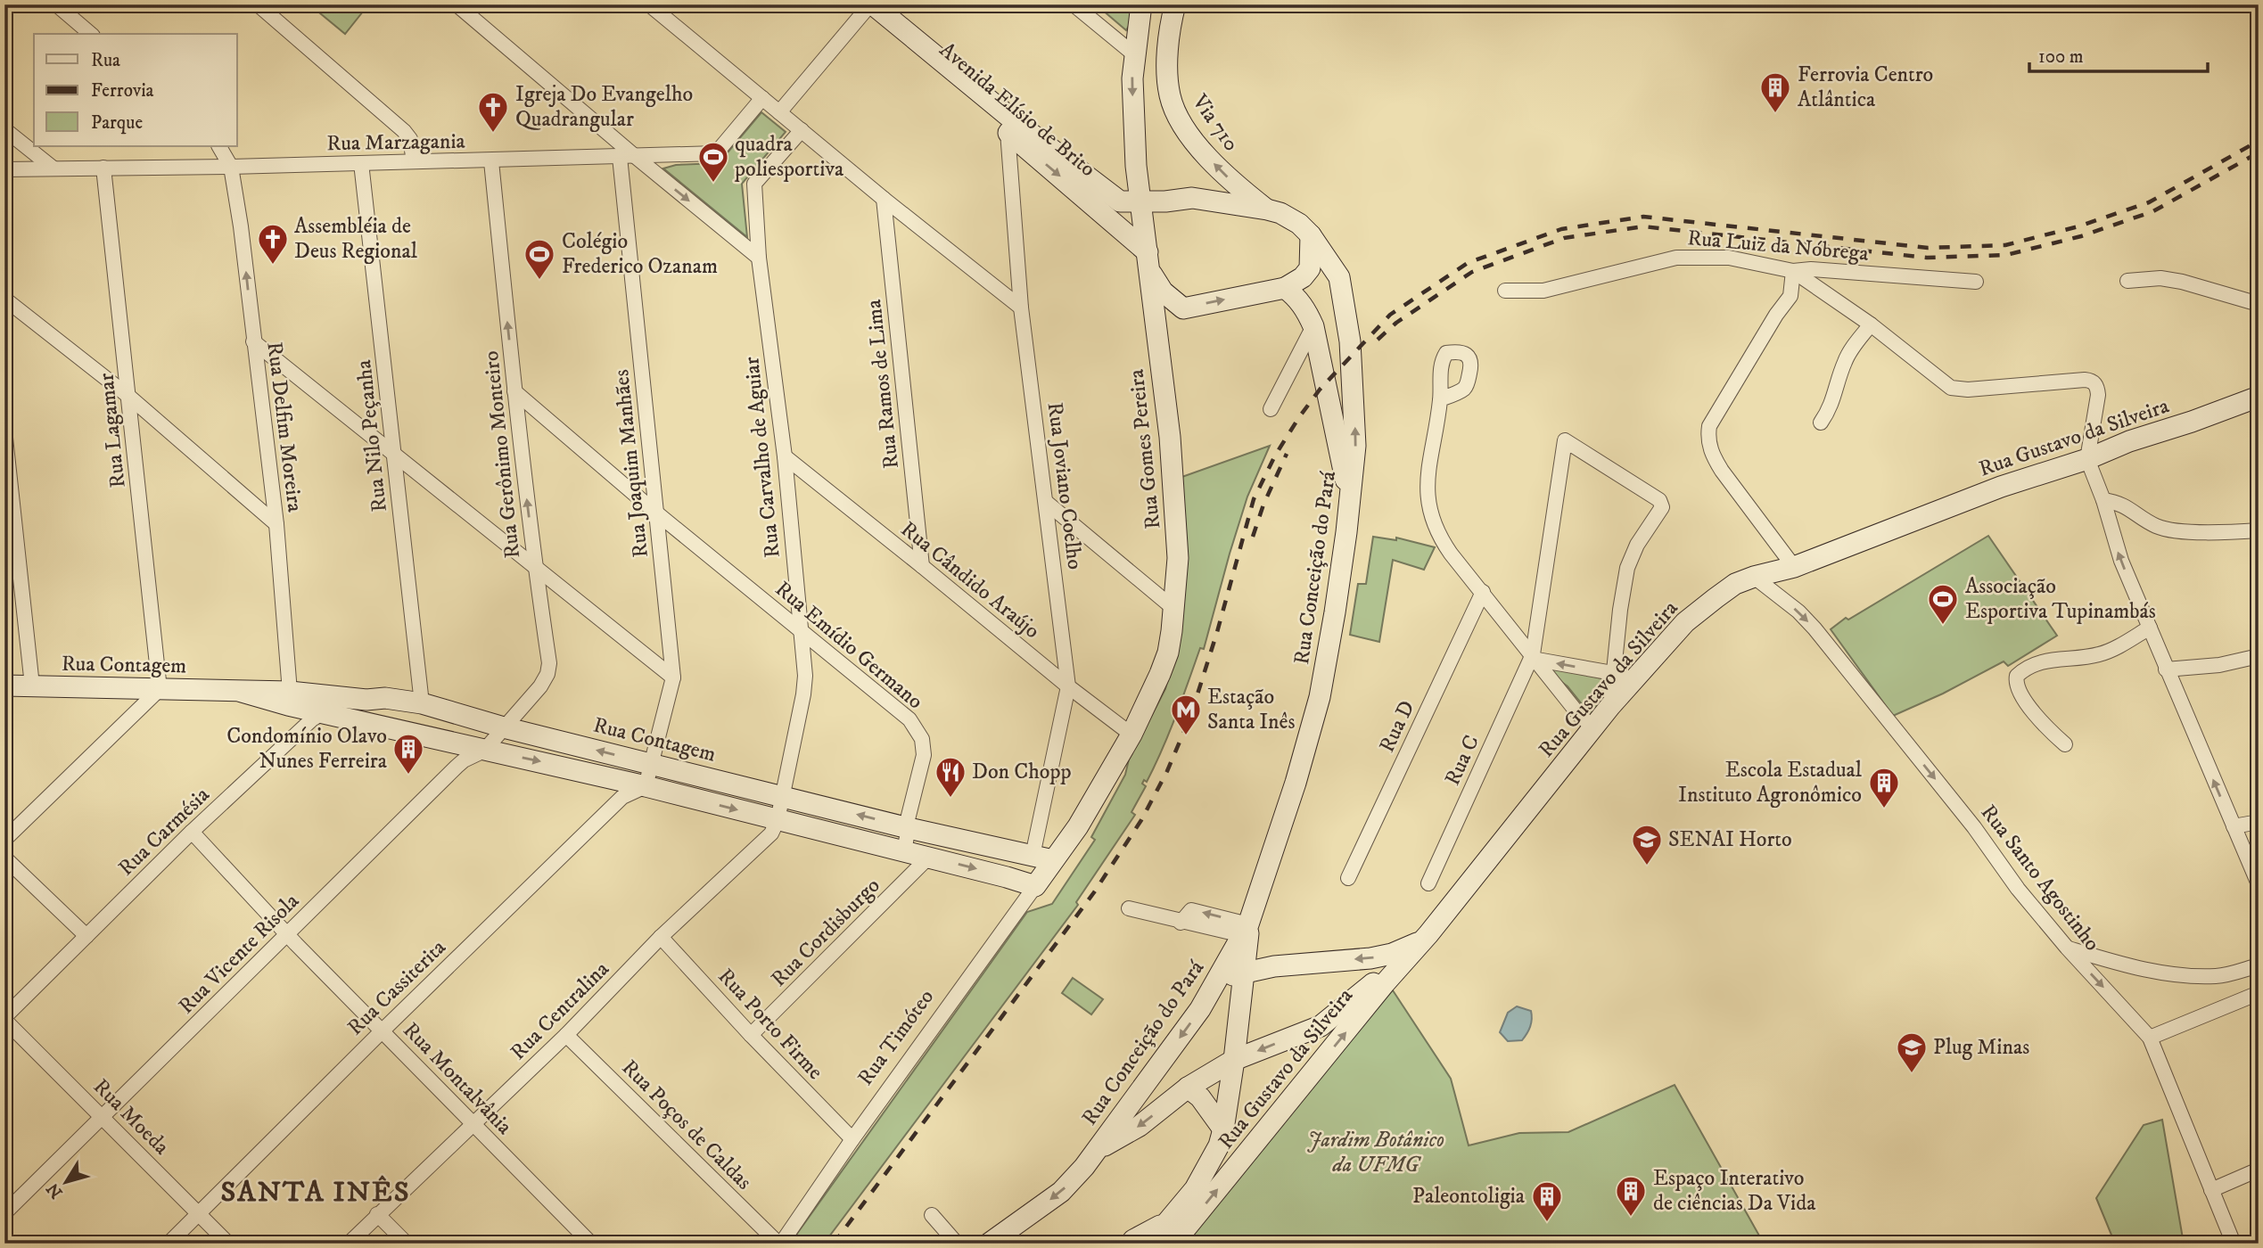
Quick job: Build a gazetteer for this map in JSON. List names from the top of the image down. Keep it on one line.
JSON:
{"streets":{"main road":["Avenida Elísio de Brito","Via 710","Rua Gustavo da Silveira","Rua Gomes Pereira","Rua Conceição do Pará","Rua Contagem","Rua Timóteo"],"street":["Rua Marzagania","Rua Luiz da Nóbrega","Rua Ramos de Lima","Rua Delfim Moreira","Rua Lagamar","Rua Nilo Peçanha","Rua Gerônimo Monteiro","Rua Carvalho de Aguiar","Rua Joaquim Manhães","Rua Joviano Coelho","Rua Cândido Araújo","Rua Emídio Germano","Rua D","Rua C","Rua Carmésia","Rua Santo Agostinho","Rua Cordisburgo","Rua Vicente Risola","Rua Cassiterita","Rua Centralina","Rua Porto Firme","Rua Montalvânia","Rua Moeda","Rua Poços de Caldas"]},"crossings":[["Avenida Elísio de Brito","Via 710"],["Avenida Elísio de Brito","Rua Gomes Pereira"],["Avenida Elísio de Brito","Rua Joviano Coelho"],["Rua Marzagania","Rua Delfim Moreira"],["Rua Marzagania","Rua Lagamar"],["Rua Marzagania","Rua Nilo Peçanha"],["Rua Marzagania","Rua Gerônimo Monteiro"],["Rua Marzagania","Rua Joaquim Manhães"],["Rua Ramos de Lima","Rua Cândido Araújo"],["Rua Delfim Moreira","Rua Contagem"],["Rua Lagamar","Rua Contagem"],["Rua Nilo Peçanha","Rua Contagem"],["Rua Gustavo da Silveira","Rua Conceição do Pará"],["Rua Gustavo da Silveira","Rua Santo Agostinho"],["Rua Gomes Pereira","Rua Cândido Araújo"],["Rua Gomes Pereira","Rua Contagem"],["Rua Gomes Pereira","Rua Timóteo"],["Rua Gerônimo Monteiro","Rua Emídio Germano"],["Rua Gerônimo Monteiro","Rua Contagem"],["Rua Gerônimo Monteiro","Rua Vicente Risola"],["Rua Carvalho de Aguiar","Rua Cândido Araújo"],["Rua Carvalho de Aguiar","Rua Emídio Germano"],["Rua Carvalho de Aguiar","Rua Contagem"],["Rua Carvalho de Aguiar","Rua Centralina"],["Rua Joaquim Manhães","Rua Emídio Germano"],["Rua Joaquim Manhães","Rua Contagem"],["Rua Joviano Coelho","Rua Cândido Araújo"],["Rua Joviano Coelho","Rua Contagem"],["Rua Emídio Germano","Rua Contagem"],["Rua Contagem","Rua Carmésia"],["Rua Contagem","Rua Cordisburgo"],["Rua Contagem","Rua Vicente Risola"],["Rua Contagem","Rua Cassiterita"],["Rua Contagem","Rua Centralina"],["Rua Contagem","Rua Timóteo"],["Rua Carmésia","Rua Montalvânia"],["Rua Carmésia","Rua Moeda"],["Rua Cordisburgo","Rua Porto Firme"],["Rua Vicente Risola","Rua Montalvânia"],["Rua Vicente Risola","Rua Moeda"],["Rua Cassiterita","Rua Montalvânia"],["Rua Cassiterita","Rua Moeda"],["Rua Centralina","Rua Porto Firme"],["Rua Centralina","Rua Montalvânia"],["Rua Centralina","Rua Poços de Caldas"],["Rua Porto Firme","Rua Timóteo"],["Rua Timóteo","Rua Poços de Caldas"]],"one_way":["Via 710","Rua Gerônimo Monteiro","Rua Santo Agostinho"],"districts":["SANTA INÊS"],"parks":["Jardim Botânico da UFMG"],"places":{"building":["Ferrovia Centro Atlântica","Condomínio Olavo Nunes Ferreira","Escola Estadual Instituto Agronômico","Espaço Interativo de ciências Da Vida","Paleontoligia"],"church":["Igreja Do Evangelho Quadrangular","Assembléia de Deus Regional"],"sports":["quadra poliesportiva","Colégio Frederico Ozanam","Associação Esportiva Tupinambás"],"metro station":["Estação Santa Inês"],"restaurant":["Don Chopp"],"school or university":["SENAI Horto","Plug Minas"]},"legend":["Rua","Ferrovia","Parque"],"scale_bar":"100 m","north":"bottom left"}
